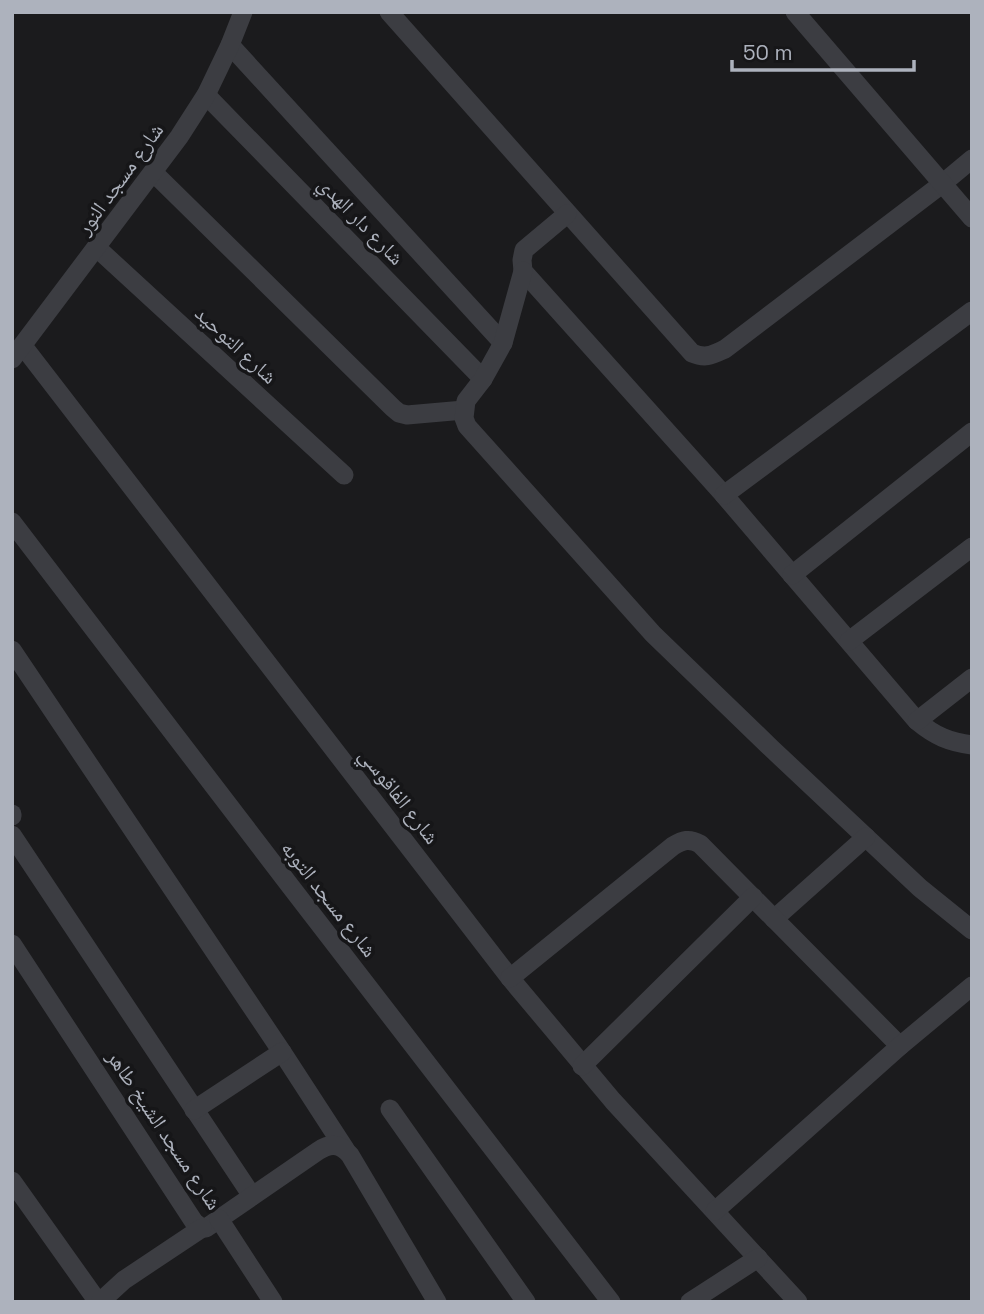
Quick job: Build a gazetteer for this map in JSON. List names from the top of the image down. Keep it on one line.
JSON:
{"streets":{"street":["شارع مسجد النور","شارع دار الهدي","شارع التوحيد","شارع الفاقوسي","شارع مسجد التوبه","شارع مسجد الشيخ طاهر"]},"crossings":[["شارع مسجد النور","شارع دار الهدي"],["شارع مسجد النور","شارع التوحيد"],["شارع مسجد النور","شارع الفاقوسي"]],"scale_bar":"50 m"}
